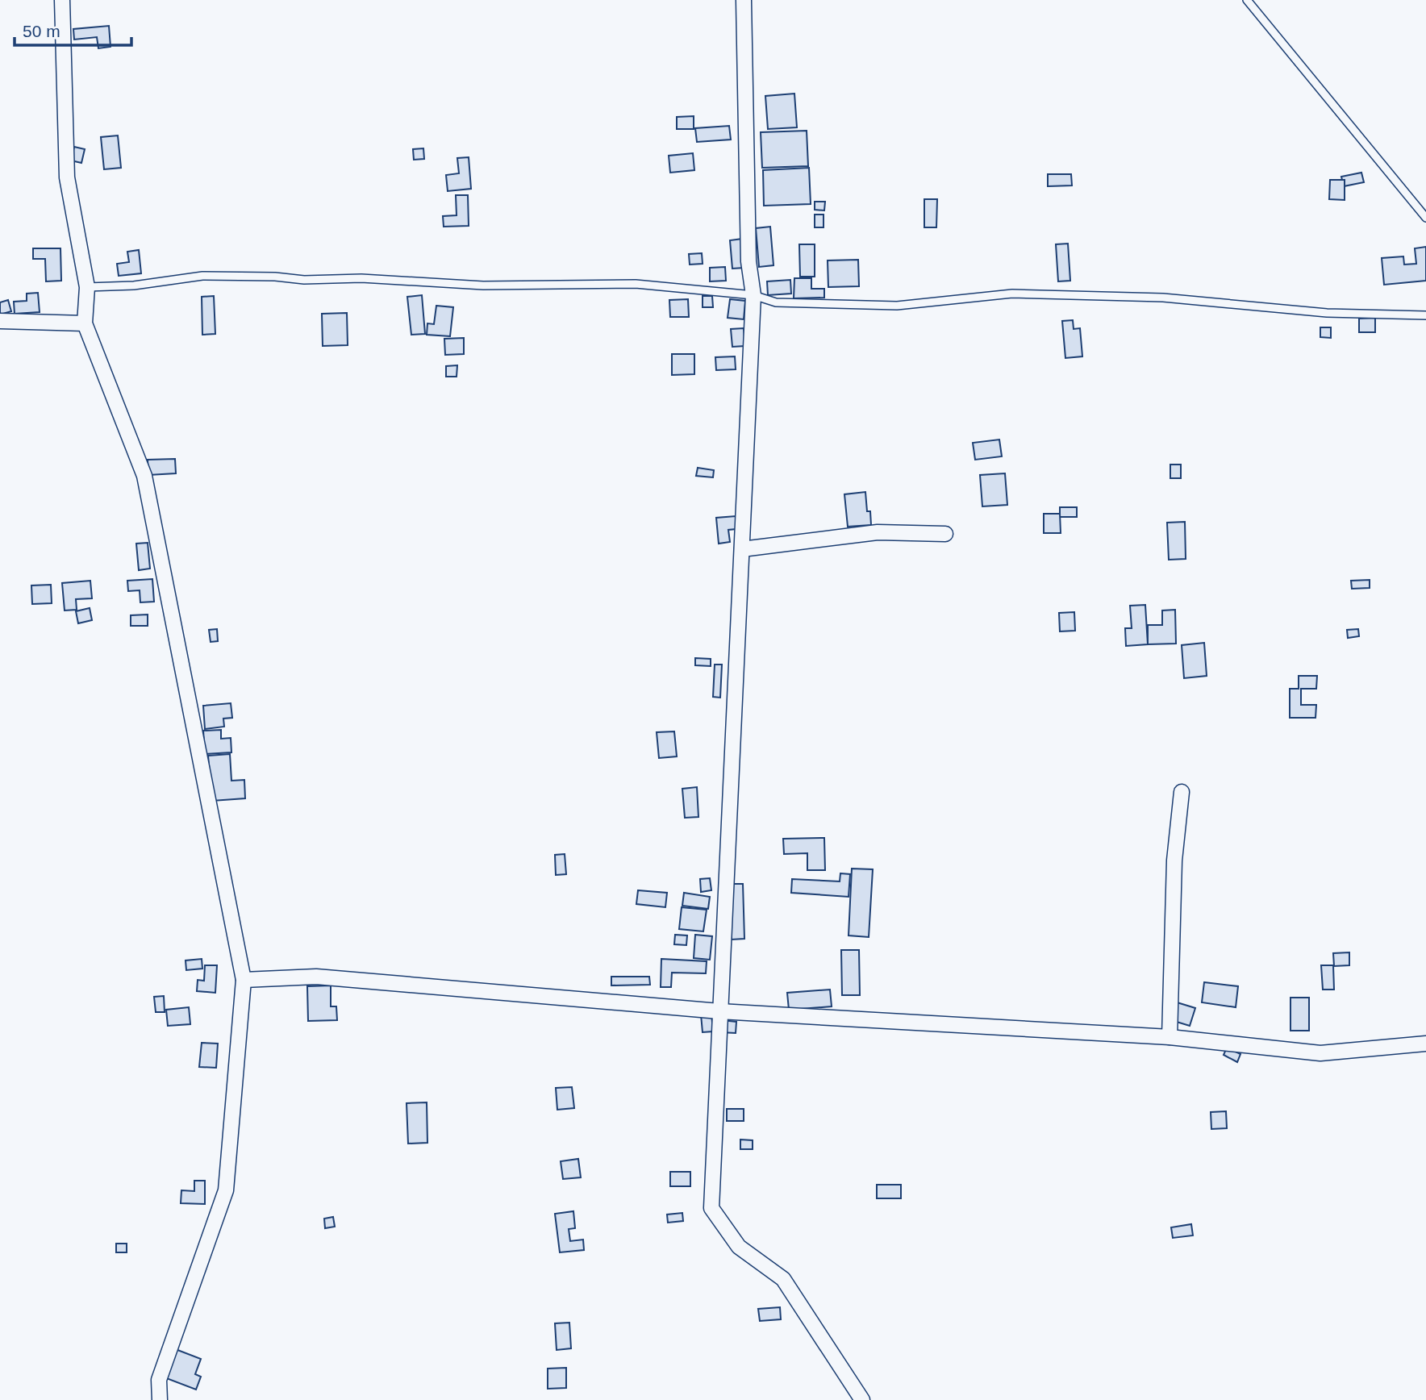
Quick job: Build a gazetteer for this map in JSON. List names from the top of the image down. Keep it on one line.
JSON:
{"scale_bar":"50 m"}
